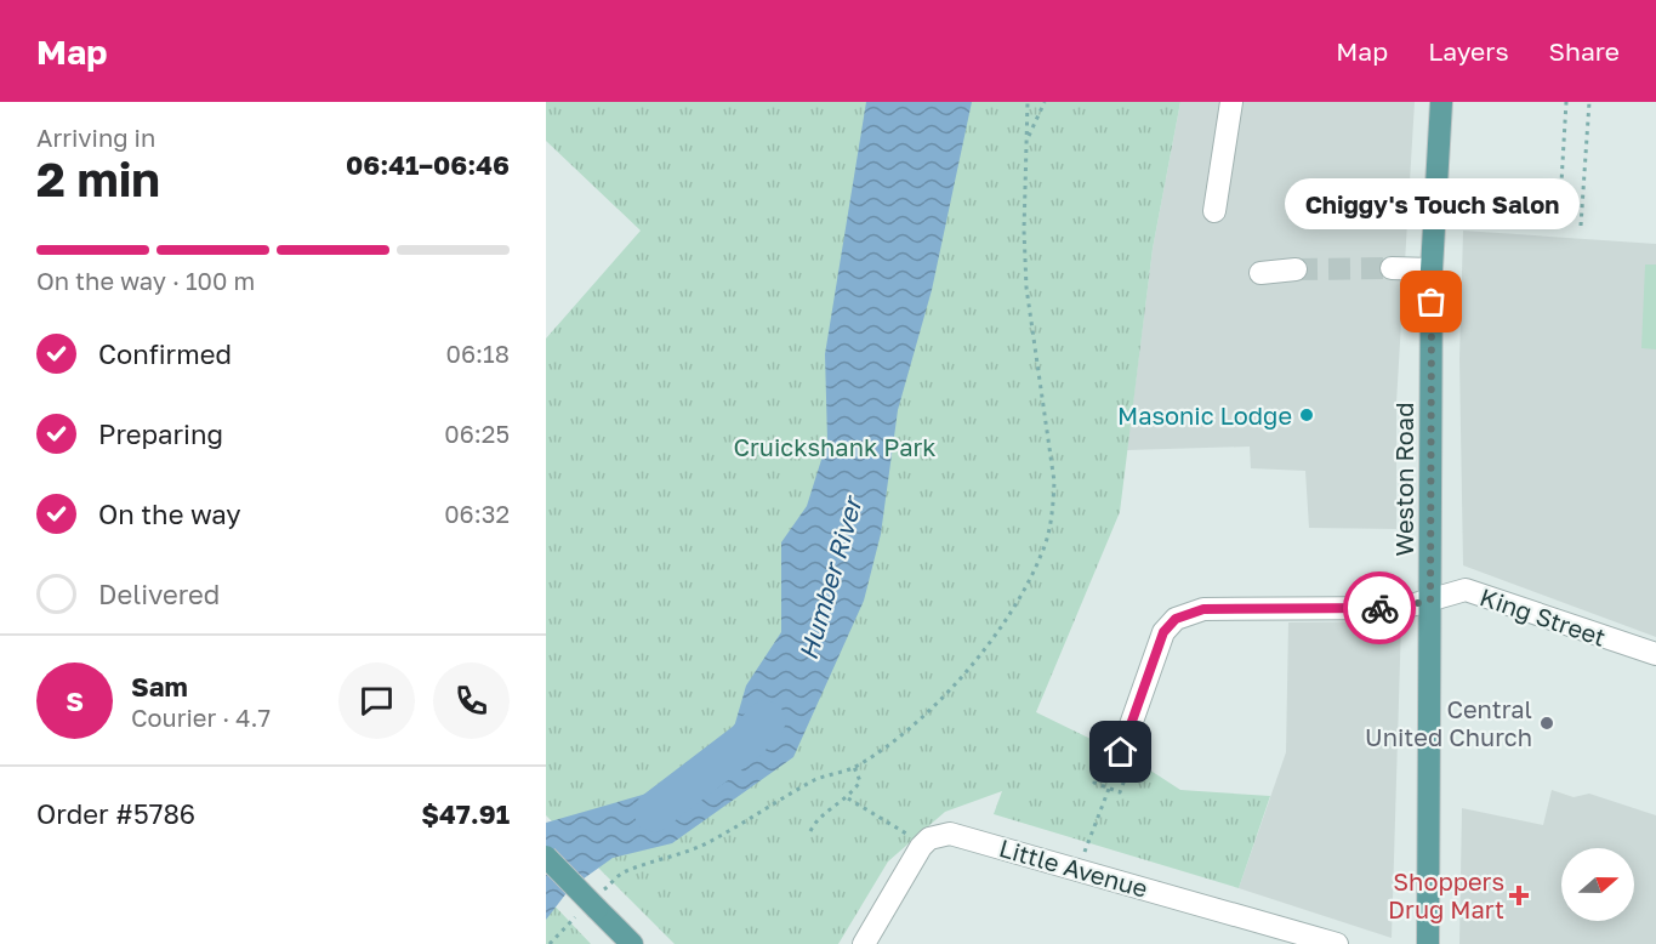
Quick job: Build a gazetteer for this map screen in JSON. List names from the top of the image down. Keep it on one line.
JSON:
{"streets":{"main road":["Weston Road"],"street":["King Street","Little Avenue"]},"crossings":[["Weston Road","King Street"]],"water":["Humber River"],"parks":["Cruickshank Park"],"places":{"other":["Chiggy's Touch Salon","Masonic Lodge","Central United Church"],"health":["Shoppers Drug Mart"]},"north":"right","page":{"header":"Map","nav":["Map","Layers","Share"],"heading":["2 min","Arriving in","06:41–06:46"],"panel":["Sam","Courier · 4.7","Order #5786","$47.91"],"bubble":"Chiggy's Touch Salon","bar":"On the way · 100 m","list":[["Confirmed","06:18"],["Preparing","06:25"],["On the way","06:32"],"Delivered"],"round":"S"}}
